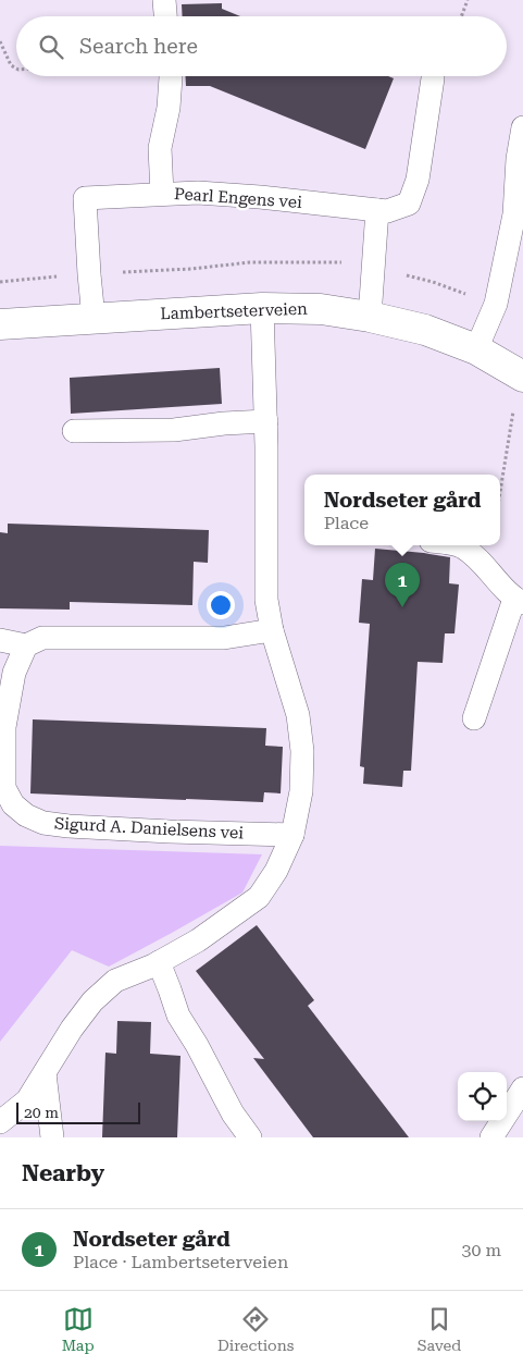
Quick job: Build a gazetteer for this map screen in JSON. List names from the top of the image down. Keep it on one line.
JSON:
{"streets":{"main road":["Lambertseterveien"],"lane":["Pearl Engens vei","Sigurd A. Danielsens vei"]},"scale_bar":"20 m","page":{"search":"Search here","popup":["Nordseter gård","Place"],"pins":"1","scale":"20 m","heading":"Nearby","list":[{"mark":"1","name":"Nordseter gård","note":"Place · Lambertseterveien","value":"30 m"}],"nav":["Map","Directions","Saved"]}}
